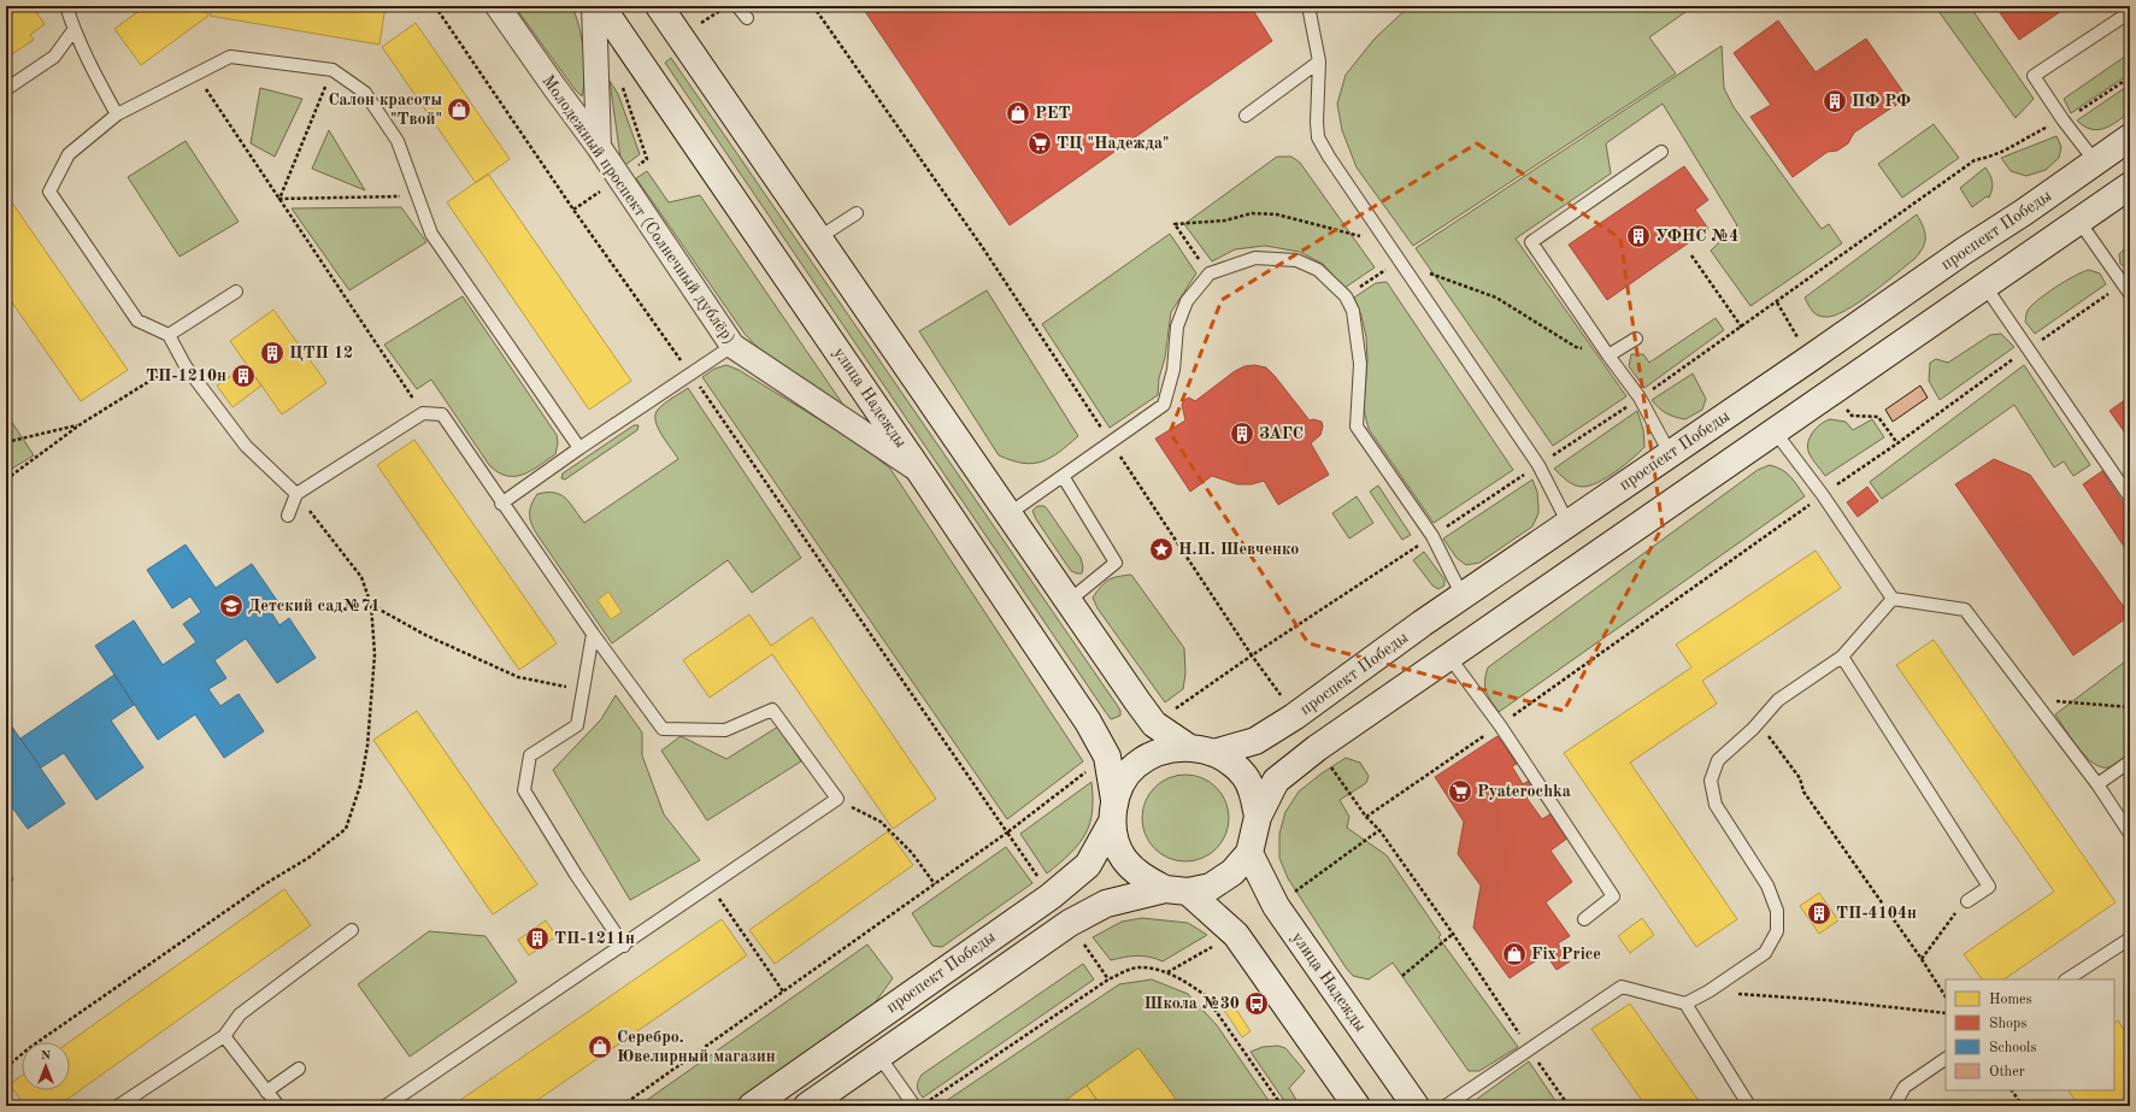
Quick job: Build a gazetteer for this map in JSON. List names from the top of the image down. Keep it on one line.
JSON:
{"streets":{"main road":["проспект Победы","улица Надежды"],"street":["Молодежный проспект (Солнечный дублёр)"]},"crossings":[["Молодежный проспект (Солнечный дублёр)","улица Надежды"],["проспект Победы","улица Надежды"]],"places":{"building":["ПФ РФ","УФНС №4","ЦТП 12","ТП-1210н","ЗАГС","ТП-4104н","ТП-1211н"],"shop":["Салон красоты \"Твой\"","РЕТ","Fix Price","Серебро. Ювелирный магазин"],"supermarket":["ТЦ \"Надежда\"","Pyaterochka"],"place":["Н.П. Шевченко"],"school or university":["Детский сад№71"],"bus stop":["Школа №30"]},"legend":["Homes","Shops","Schools","Other"],"north":"top"}
